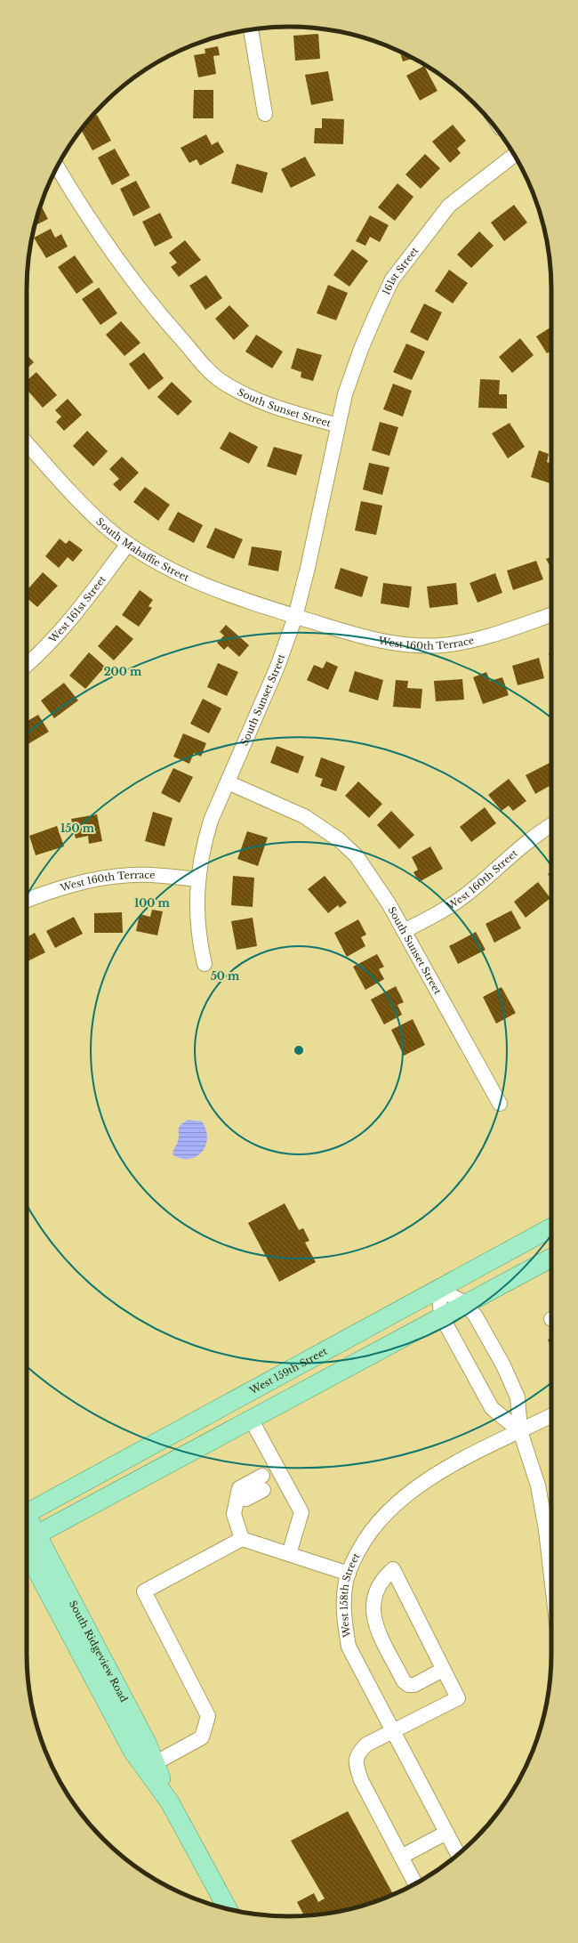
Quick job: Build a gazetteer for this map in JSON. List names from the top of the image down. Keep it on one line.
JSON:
{"streets":{"main road":["West 159th Street","South Ridgeview Road"],"street":["161st Street","South Sunset Street","South Mahaffie Street","West 161st Street","West 160th Terrace","West 160th Street","West 158th Street"]},"crossings":[["161st Street","South Sunset Street"],["South Sunset Street","South Mahaffie Street"],["South Sunset Street","West 160th Terrace"],["South Sunset Street","West 160th Street"],["South Mahaffie Street","West 161st Street"],["South Mahaffie Street","West 160th Terrace"]],"rings":["200 m","150 m","100 m","50 m"]}
